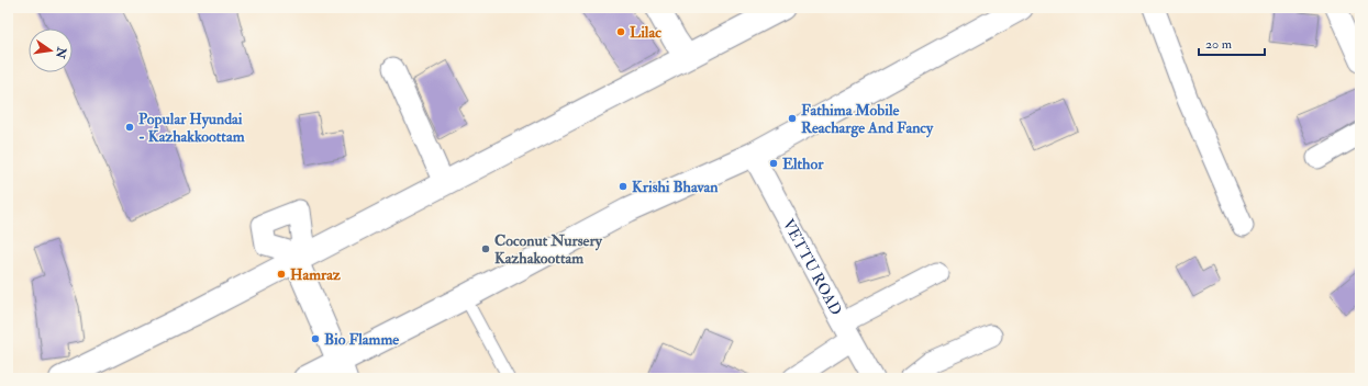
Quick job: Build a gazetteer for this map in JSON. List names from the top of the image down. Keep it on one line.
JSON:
{"streets":{"street":["VETTU ROAD"]},"places":["Lilac","Fathima Mobile Reacharge And Fancy","Popular Hyundai - Kazhakkoottam","Elthor","Krishi Bhavan","Coconut Nursery Kazhakoottam","Hamraz","Bio Flamme"],"scale_bar":"20 m","north":"right"}
